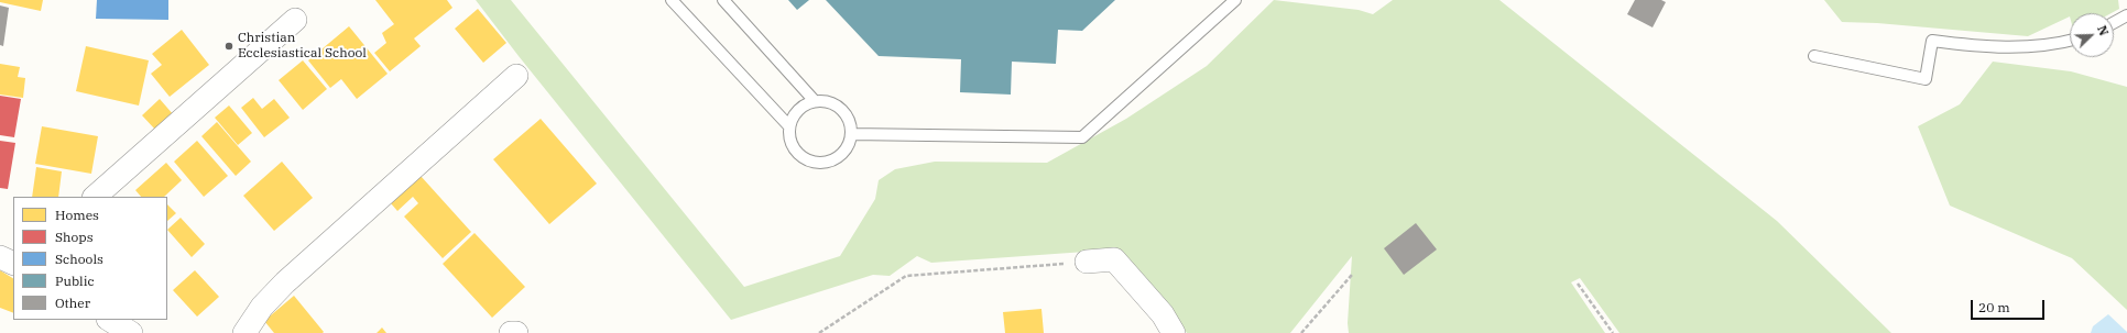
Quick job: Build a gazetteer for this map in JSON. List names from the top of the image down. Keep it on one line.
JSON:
{"places":["Christian Ecclesiastical School"],"legend":["Homes","Shops","Schools","Public","Other"],"scale_bar":"20 m","north":"top right"}
